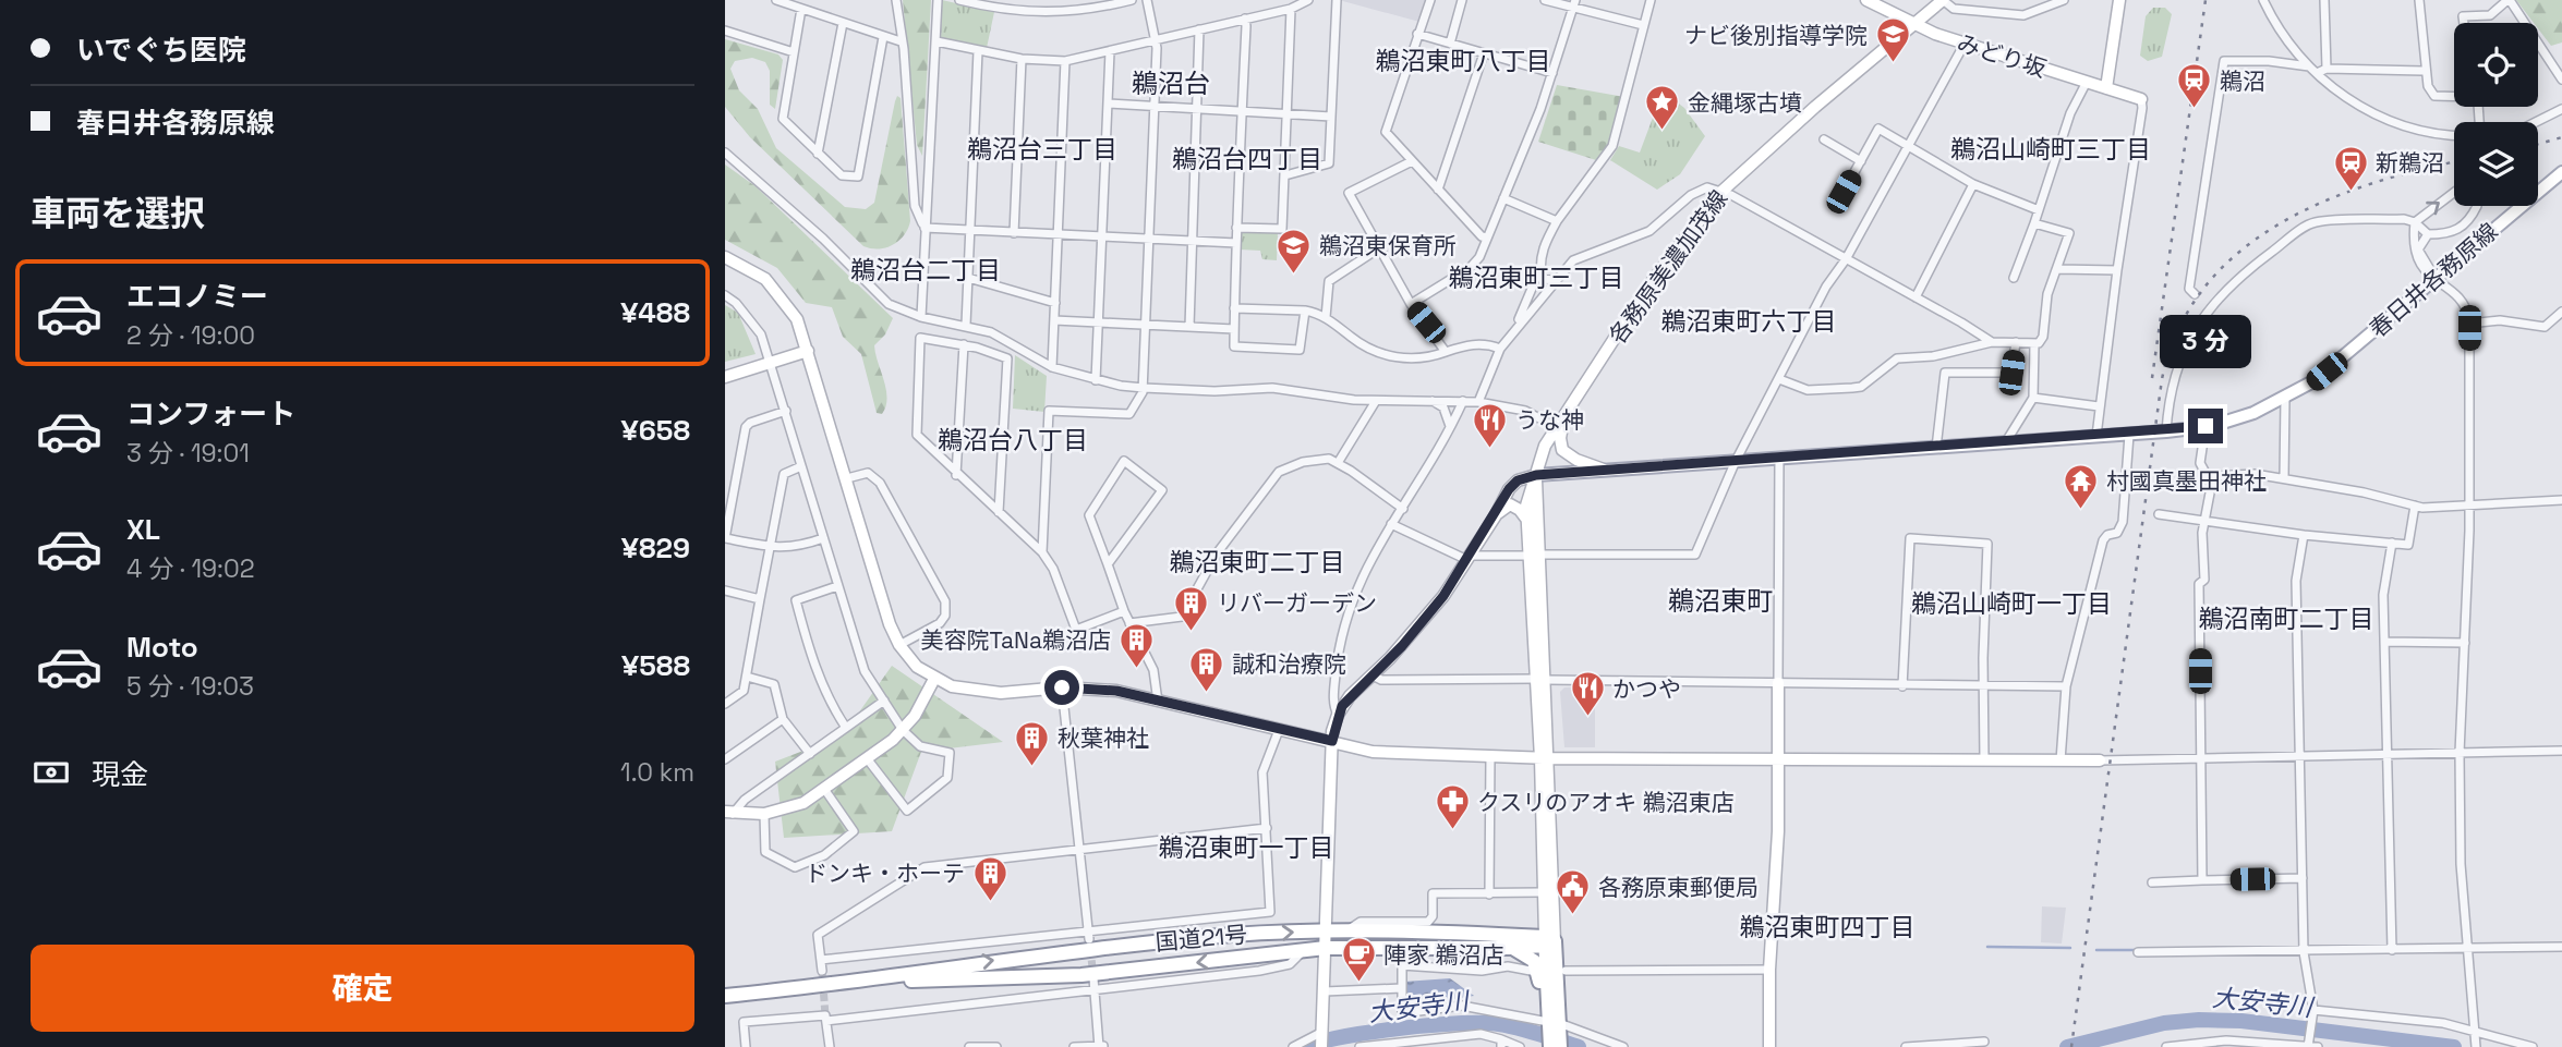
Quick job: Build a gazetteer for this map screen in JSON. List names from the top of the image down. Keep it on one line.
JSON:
{"streets":{"highway":["国道21号"],"main road":["春日井各務原線"],"street":["みどり坂","各務原美濃加茂線"]},"crossings":[["みどり坂","各務原美濃加茂線"],["各務原美濃加茂線","春日井各務原線"],["各務原美濃加茂線","国道21号"]],"districts":["鵜沼東町八丁目","鵜沼台","鵜沼台三丁目","鵜沼山崎町三丁目","鵜沼台四丁目","鵜沼台二丁目","鵜沼東町三丁目","鵜沼東町六丁目","鵜沼台八丁目","鵜沼東町二丁目","鵜沼東町","鵜沼山崎町一丁目","鵜沼南町二丁目","鵜沼東町一丁目","鵜沼東町四丁目"],"water":["大安寺川"],"places":{"school or university":["ナビ後別指導学院","鵜沼東保育所"],"station":["鵜沼","新鵜沼"],"place":["金縄塚古墳"],"restaurant":["うな神","かつや"],"temple":["村國真墨田神社"],"building":["リバーガーデン","美容院TaNa鵜沼店","誠和治療院","秋葉神社","ドンキ・ホーテ"],"pharmacy":["クスリのアオキ 鵜沼東店"],"public building":["各務原東郵便局"],"cafe":["陣家 鵜沼店"]},"page":{"banner":["いでぐち医院","春日井各務原線"],"heading":"車両を選択","list":[{"name":"エコノミー","note":"2 分 · 19:00","value":"¥488"},{"name":"コンフォート","note":"3 分 · 19:01","value":"¥658"},{"name":"XL","note":"4 分 · 19:02","value":"¥829"},{"name":"Moto","note":"5 分 · 19:03","value":"¥588"}],"bubble":"3 分","pay":["現金","1.0 km"],"buttons":"確定"}}
